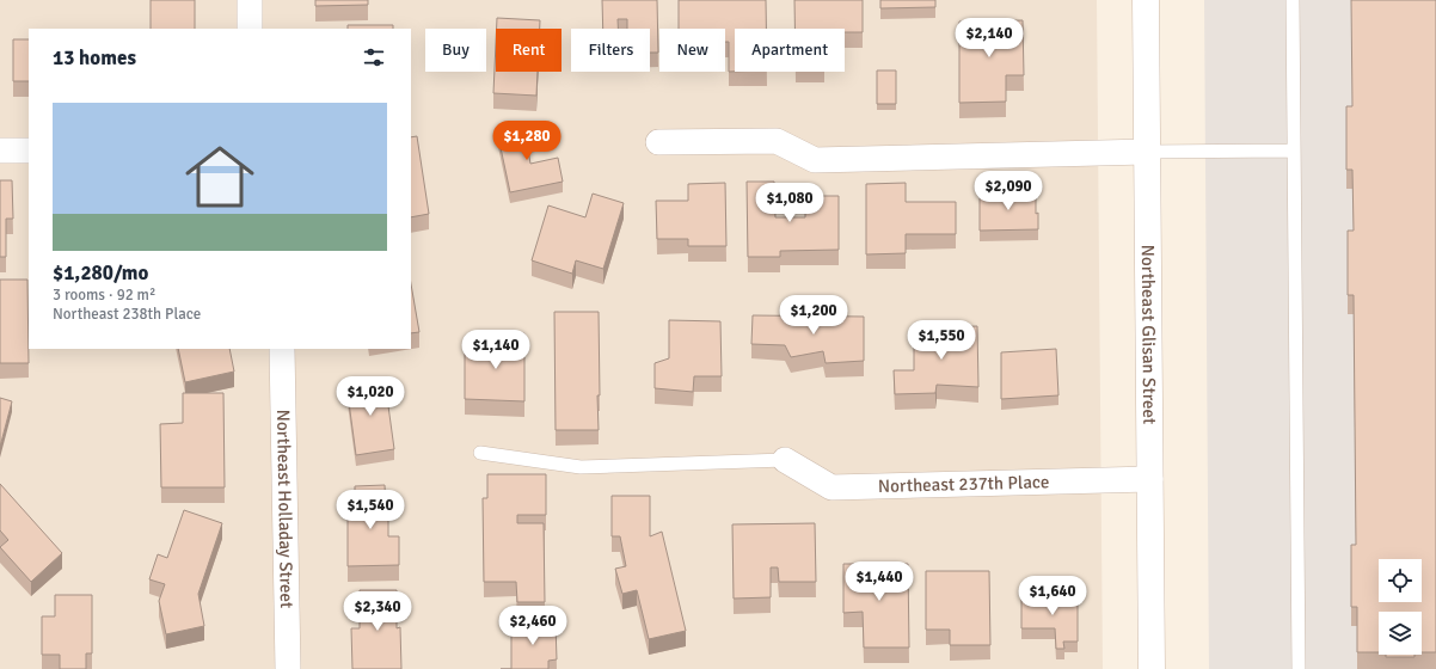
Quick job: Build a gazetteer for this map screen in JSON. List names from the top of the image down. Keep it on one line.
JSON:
{"streets":{"main road":["Northeast Glisan Street"],"street":["Northeast 237th Place","Northeast Holladay Street"]},"crossings":[["Northeast Glisan Street","Northeast 237th Place"]],"page":{"price":["$2,140","$1,280","$2,090","$1,080","$1,200","$1,550","$1,140","$1,020","$1,540","$1,440","$1,640","$2,340","$2,460"],"chip":["Buy","Rent","Filters","New","Apartment"],"heading":"13 homes","list":[{"name":"$1,280/mo","note":"3 rooms · 92 m² · Northeast 238th Place"}]}}
